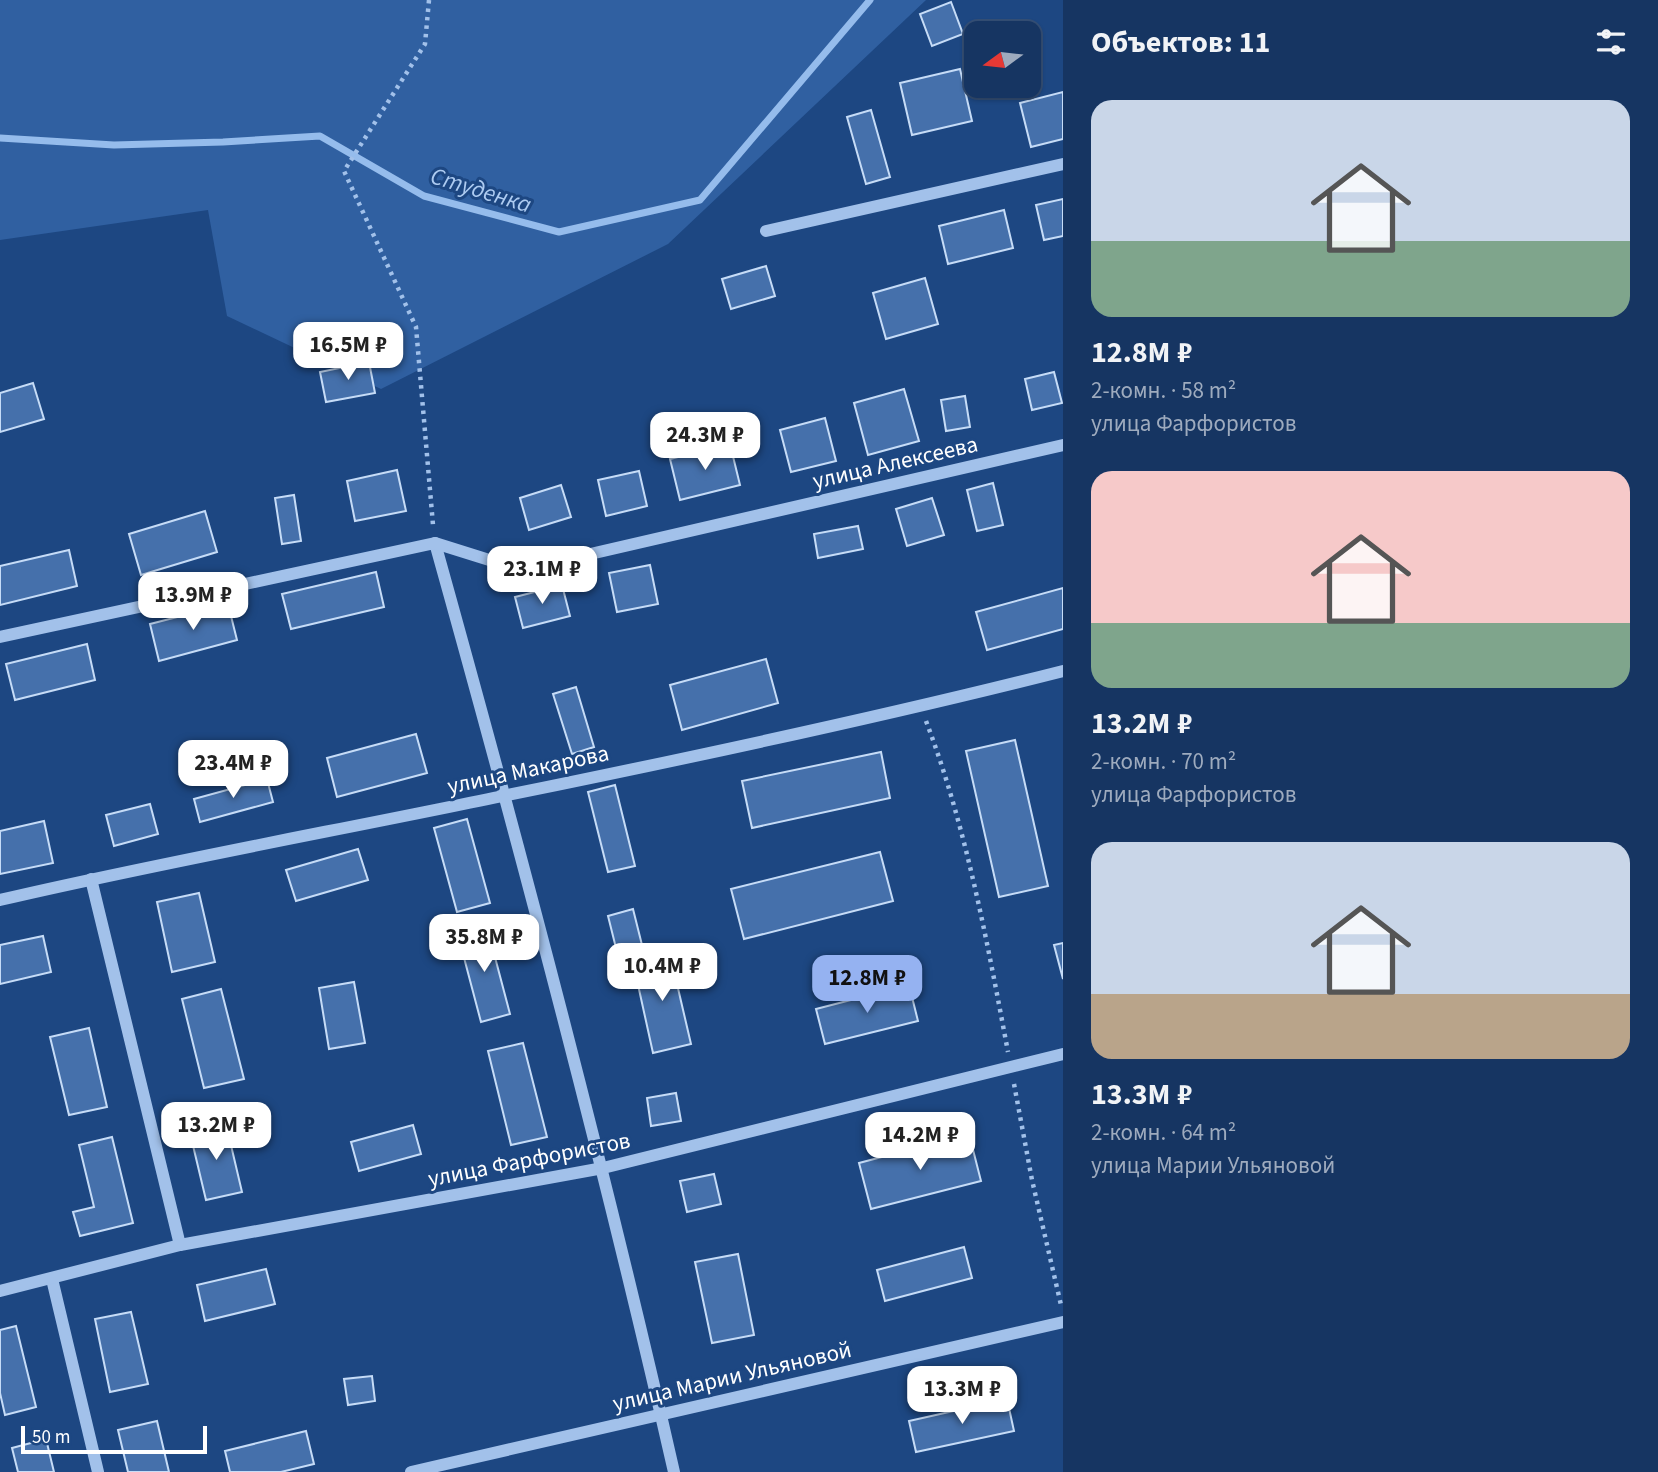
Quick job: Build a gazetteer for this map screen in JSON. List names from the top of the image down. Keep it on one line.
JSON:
{"streets":{"street":["улица Алексеева","улица Макарова","улица Фарфористов","улица Марии Ульяновой"]},"water":["Студенка"],"scale_bar":"50 m","north":"left","page":{"heading":"Объектов: 11","list":[{"name":"12.8M ₽","note":"2-комн. · 58 m² · улица Фарфористов"},{"name":"13.2M ₽","note":"2-комн. · 70 m² · улица Фарфористов"},{"name":"13.3M ₽","note":"2-комн. · 64 m² · улица Марии Ульяновой"}],"price":["16.5M ₽","24.3M ₽","23.1M ₽","13.9M ₽","23.4M ₽","35.8M ₽","10.4M ₽","12.8M ₽","13.2M ₽","14.2M ₽","13.3M ₽"],"scale":"50 m"}}
